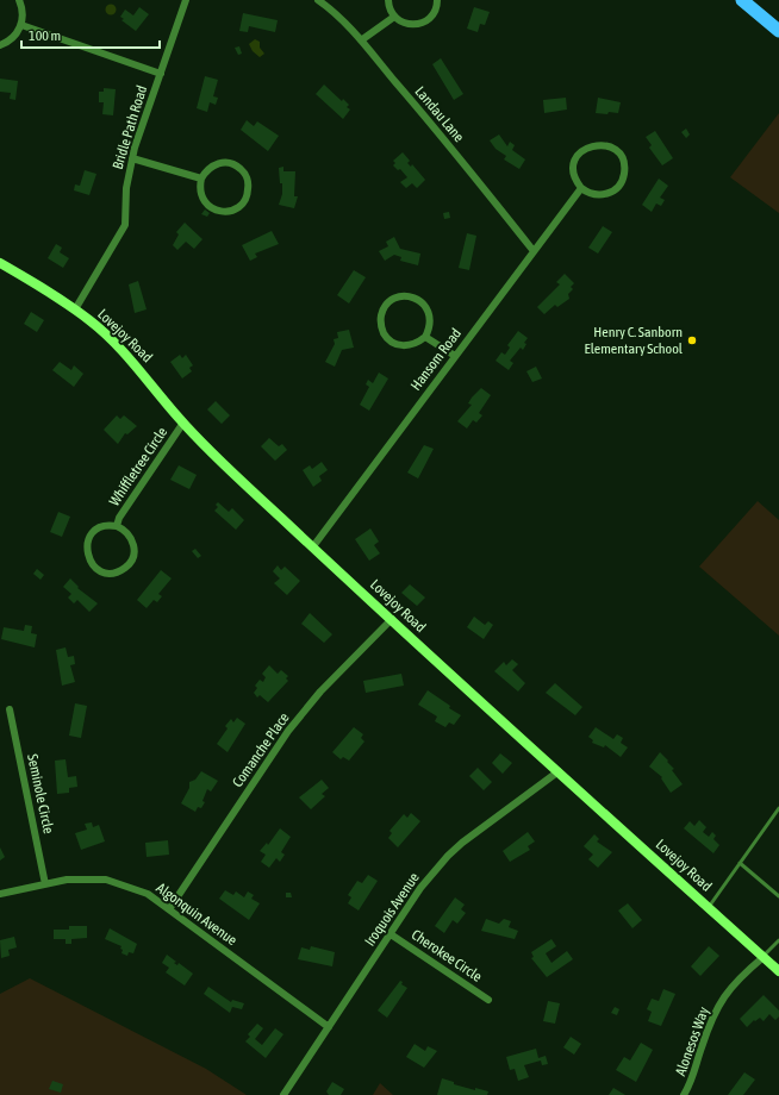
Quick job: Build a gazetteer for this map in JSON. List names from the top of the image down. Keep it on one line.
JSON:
{"streets":{"main road":["Lovejoy Road"],"street":["Landau Lane","Bridle Path Road","Hansom Road","Whiffletree Circle","Comanche Place","Seminole Circle","Iroquois Avenue","Algonquin Avenue","Cherokee Circle","Alonesos Way"]},"crossings":[["Landau Lane","Hansom Road"],["Bridle Path Road","Lovejoy Road"],["Lovejoy Road","Hansom Road"],["Lovejoy Road","Whiffletree Circle"],["Lovejoy Road","Comanche Place"],["Lovejoy Road","Iroquois Avenue"],["Lovejoy Road","Alonesos Way"],["Comanche Place","Algonquin Avenue"],["Seminole Circle","Algonquin Avenue"],["Iroquois Avenue","Algonquin Avenue"],["Iroquois Avenue","Cherokee Circle"]],"places":["Henry C. Sanborn Elementary School"],"scale_bar":"100 m"}
